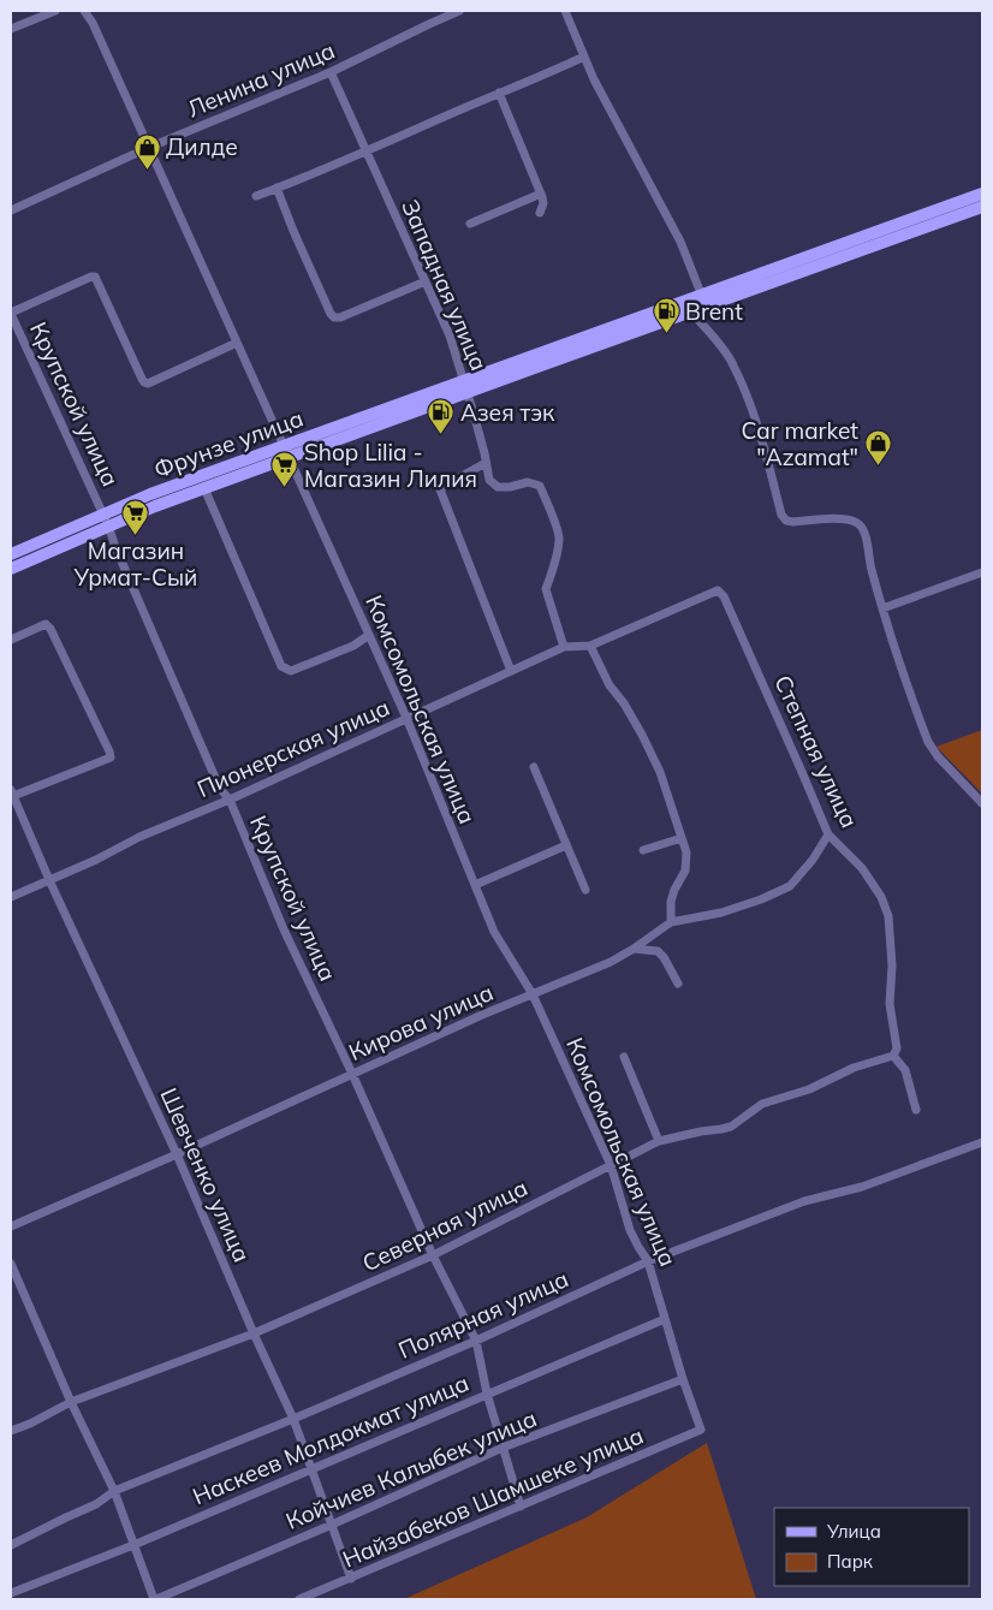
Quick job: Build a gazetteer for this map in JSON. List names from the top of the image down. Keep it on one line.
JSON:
{"streets":{"main road":["Фрунзе улица"],"street":["Ленина улица","Западная улица","Крупской улица","Комсомольская улица","Пионерская улица","Степная улица","Кирова улица","Шевченко улица","Северная улица","Полярная улица","Наскеев Молдокмат улица","Койчиев Калыбек улица","Найзабеков Шамшеке улица"]},"crossings":[["Ленина улица","Западная улица"],["Ленина улица","Комсомольская улица"],["Западная улица","Фрунзе улица"],["Западная улица","Пионерская улица"],["Крупской улица","Фрунзе улица"],["Крупской улица","Пионерская улица"],["Крупской улица","Кирова улица"],["Крупской улица","Северная улица"],["Крупской улица","Полярная улица"],["Крупской улица","Наскеев Молдокмат улица"],["Крупской улица","Койчиев Калыбек улица"],["Крупской улица","Найзабеков Шамшеке улица"],["Фрунзе улица","Комсомольская улица"],["Комсомольская улица","Пионерская улица"],["Комсомольская улица","Кирова улица"],["Комсомольская улица","Северная улица"],["Комсомольская улица","Полярная улица"],["Комсомольская улица","Наскеев Молдокмат улица"],["Комсомольская улица","Койчиев Калыбек улица"],["Комсомольская улица","Найзабеков Шамшеке улица"],["Пионерская улица","Степная улица"],["Пионерская улица","Шевченко улица"],["Степная улица","Кирова улица"],["Степная улица","Северная улица"],["Кирова улица","Шевченко улица"],["Шевченко улица","Северная улица"],["Шевченко улица","Полярная улица"],["Шевченко улица","Наскеев Молдокмат улица"],["Шевченко улица","Койчиев Калыбек улица"],["Шевченко улица","Найзабеков Шамшеке улица"]],"places":{"shop":["Дилде","Car market \"Azamat\""],"fuel station":["Brent","Азея тэк"],"supermarket":["Shop Lilia - Магазин Лилия","Магазин Урмат-Сый"]},"legend":["Улица","Парк"]}
